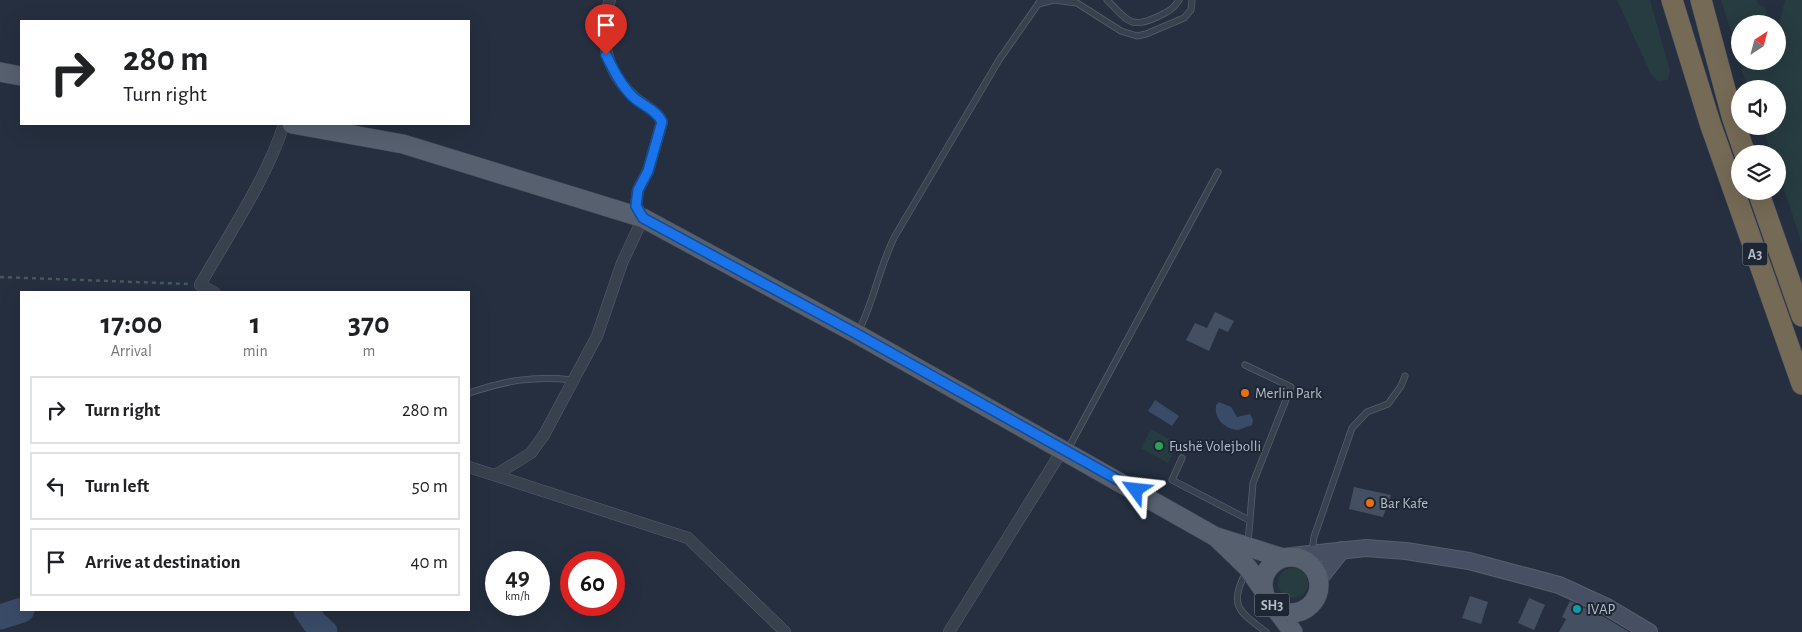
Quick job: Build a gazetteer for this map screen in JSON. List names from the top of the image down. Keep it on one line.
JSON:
{"streets":{"highway":["A3"],"main road":["SH3"]},"places":["Merlin Park","Fushë Volejbolli","Bar Kafe","IVAP"],"north":"top right","page":{"turn":["280 m","Turn right"],"eta":["17:00","Arrival","1","min","370","m"],"list":[{"name":"Turn right","value":"280 m"},{"name":"Turn left","value":"50 m"},{"name":"Arrive at destination","value":"40 m"}],"speed":"49 km/h","limit":"60"}}
